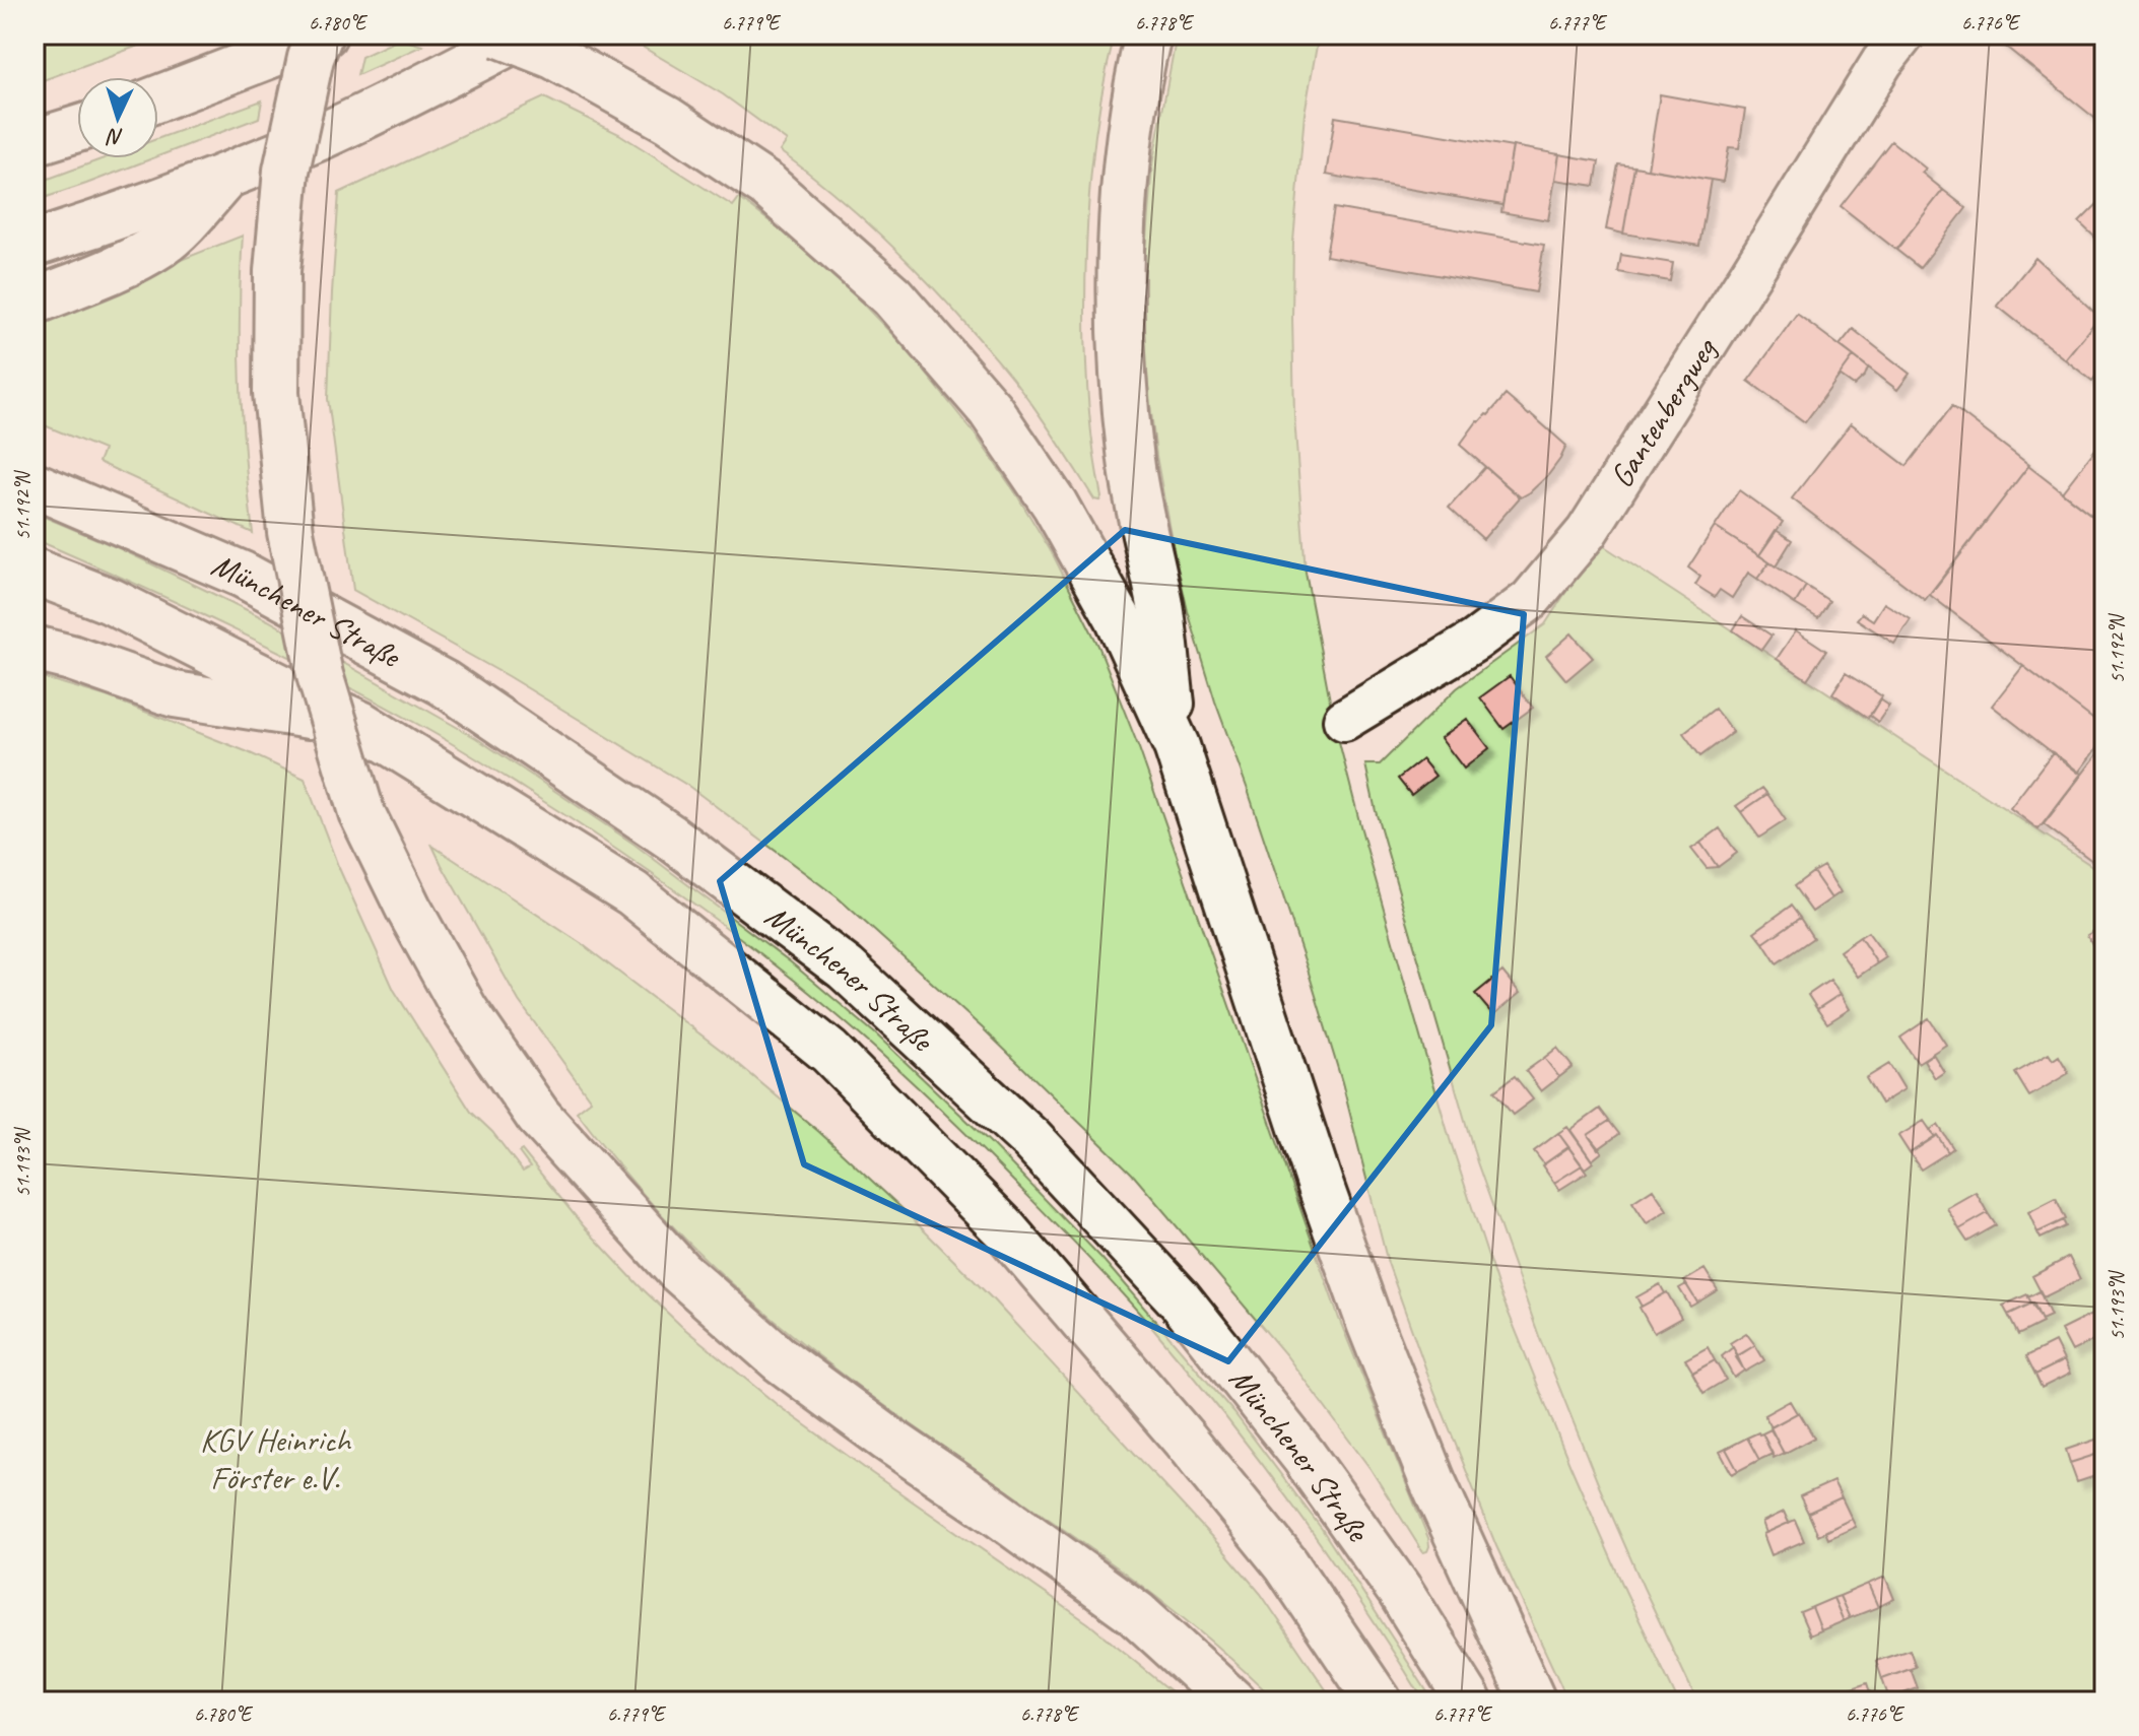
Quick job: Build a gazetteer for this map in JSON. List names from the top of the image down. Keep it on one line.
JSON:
{"streets":{"highway":["Münchener Straße"],"street":["Gantenbergweg"]},"parks":["KGV Heinrich Förster e.V."],"north":"bottom","coordinates":["6.780°E","6.779°E","6.778°E","6.777°E","6.776°E","51.192°N","51.193°N"]}
